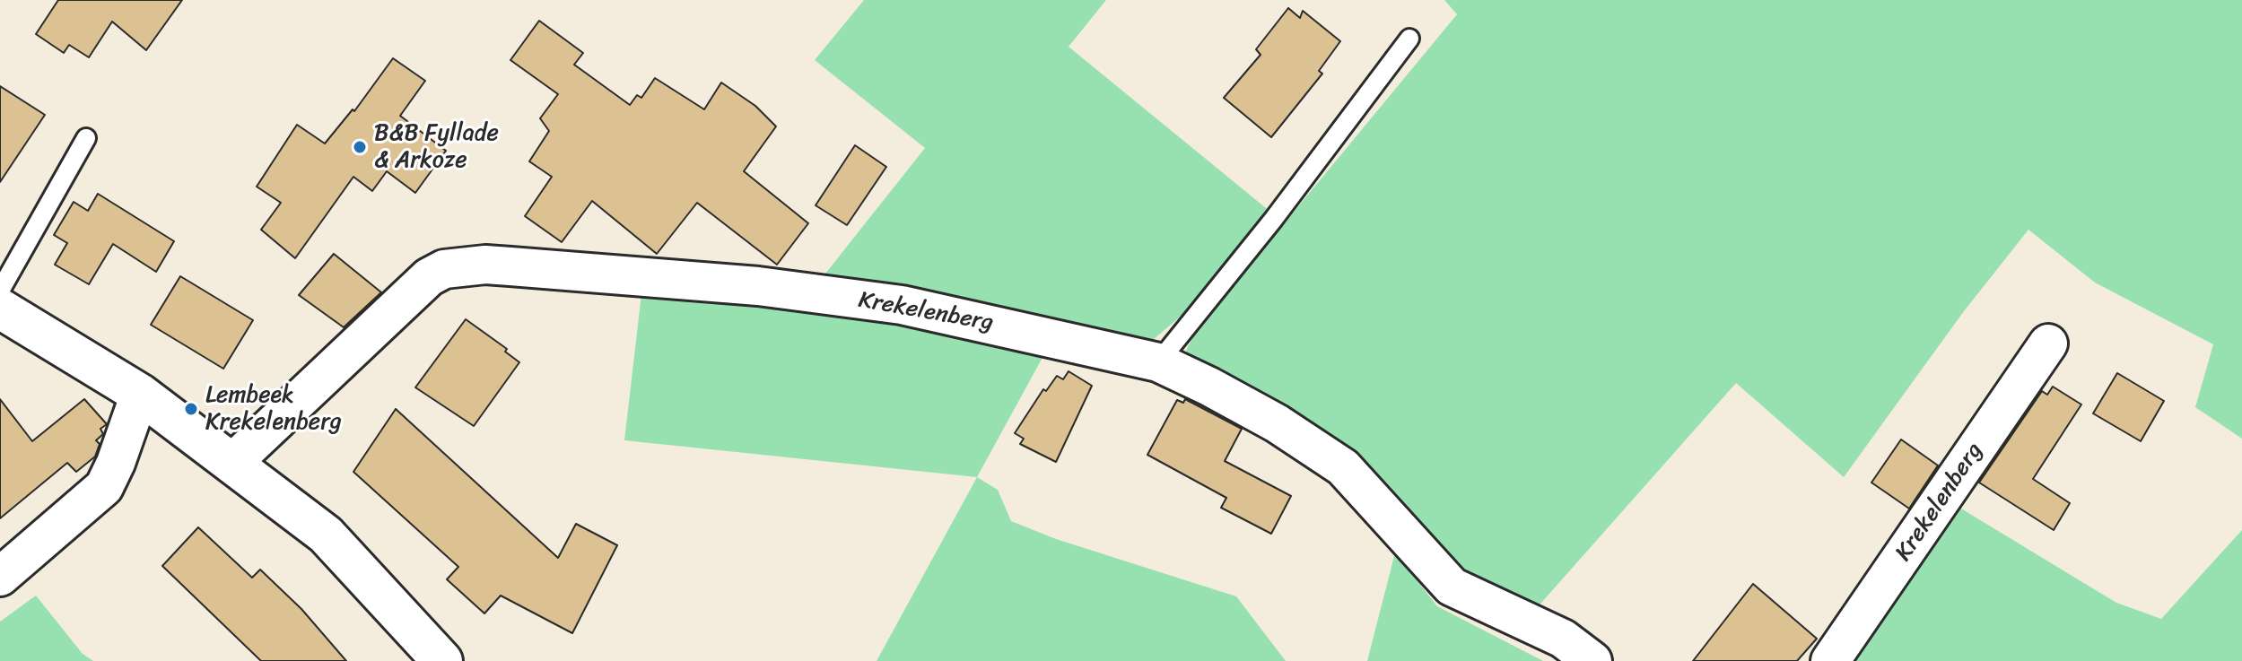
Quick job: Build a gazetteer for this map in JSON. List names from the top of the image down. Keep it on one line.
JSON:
{"streets":{"street":["Krekelenberg"]},"places":["B&B Fyllade & Arkoze","Lembeek Krekelenberg"]}
